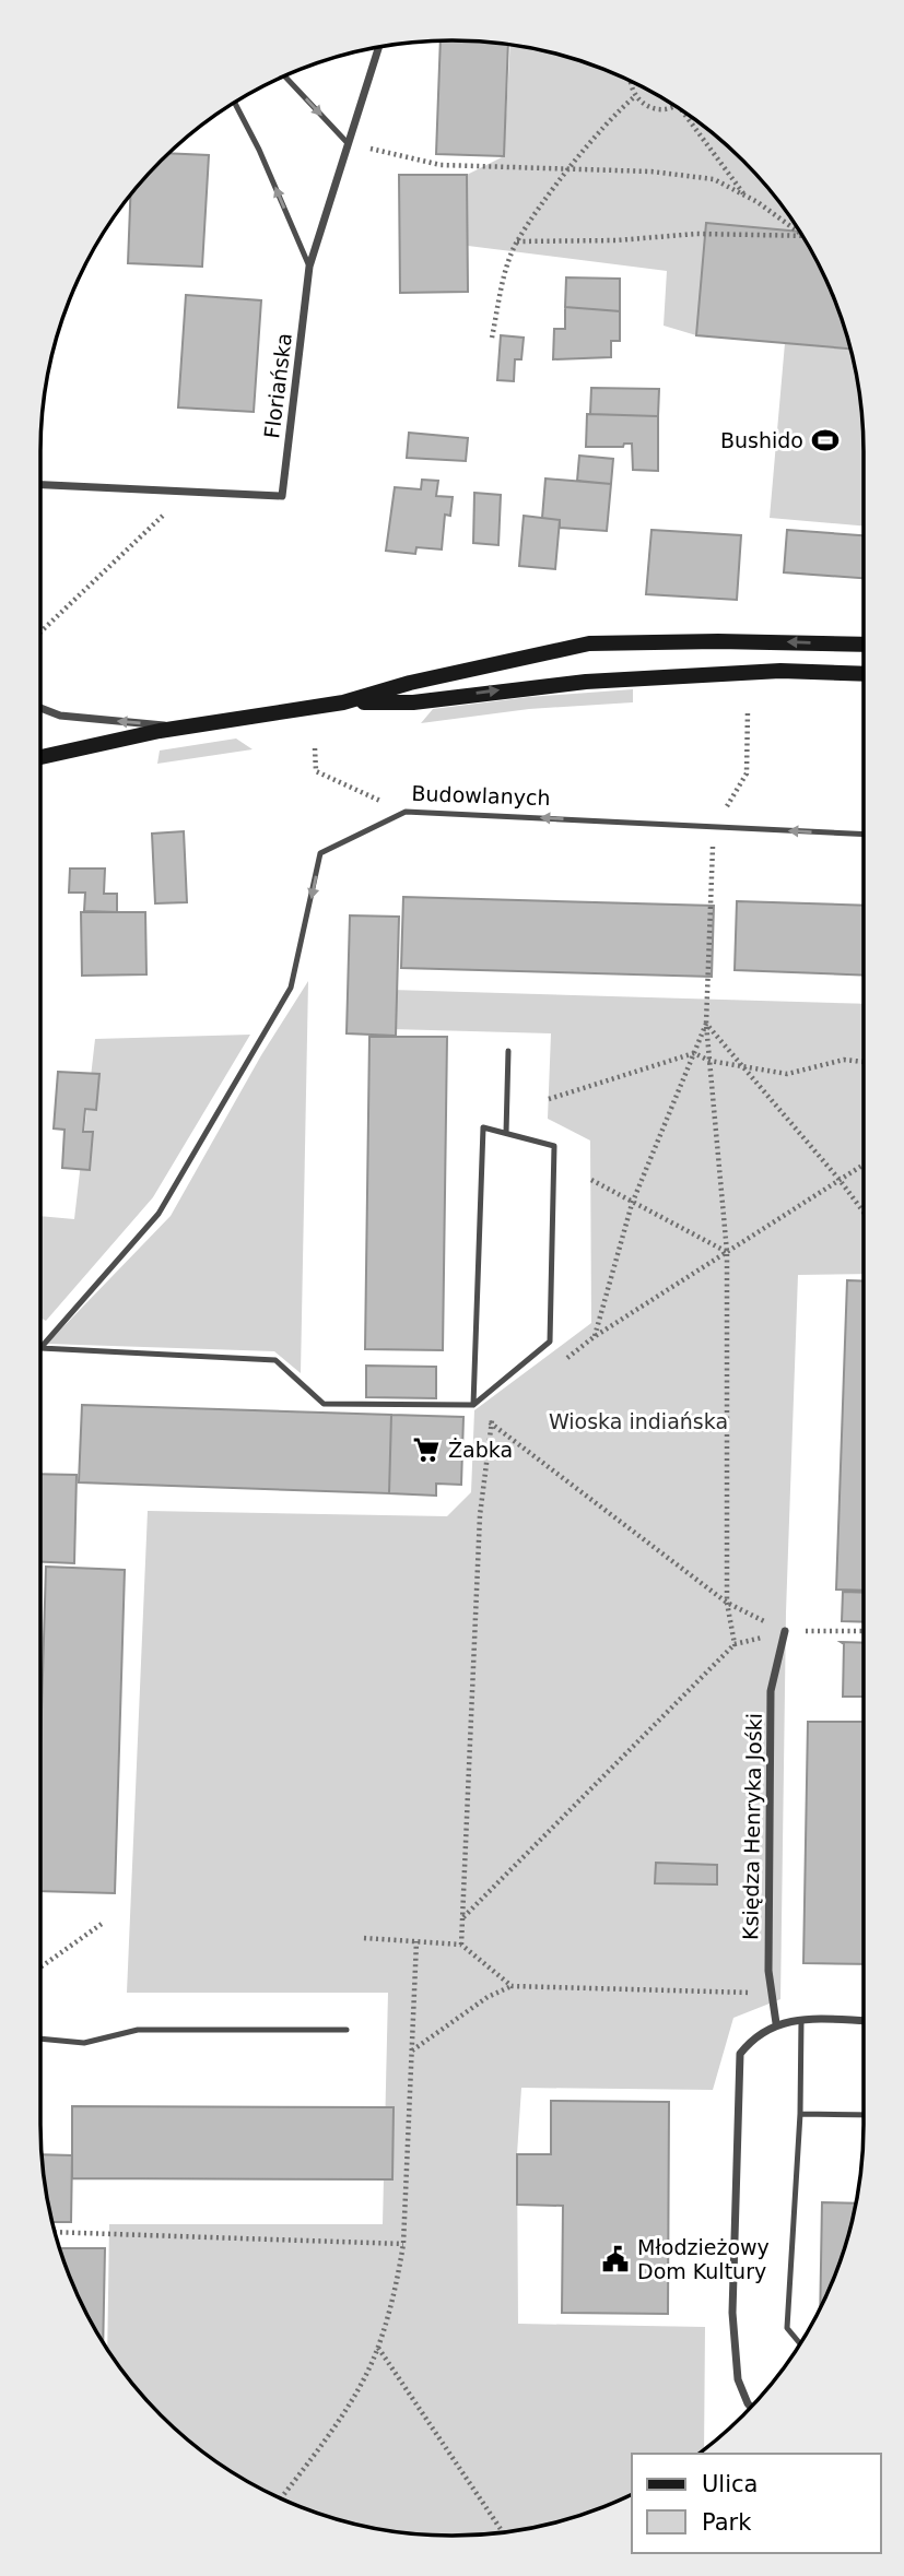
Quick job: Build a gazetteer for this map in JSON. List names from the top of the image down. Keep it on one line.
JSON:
{"streets":{"street":["Floriańska","Księdza Henryka Jośki"],"lane":["Budowlanych"]},"one_way":["Budowlanych"],"parks":["Wioska indiańska"],"places":{"sports":["Bushido"],"supermarket":["Żabka"],"public building":["Młodzieżowy Dom Kultury"]},"legend":["Ulica","Park"]}
